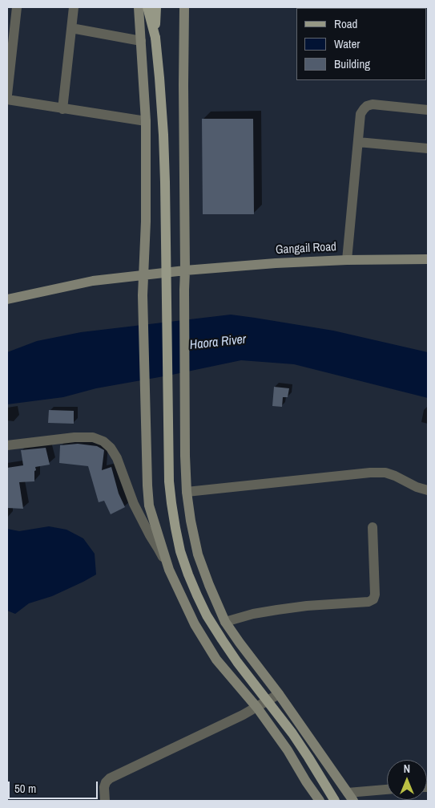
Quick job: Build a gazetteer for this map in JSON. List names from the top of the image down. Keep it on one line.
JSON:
{"streets":{"street":["Gangail Road"]},"water":["Haora River"],"legend":["Road","Water","Building"],"scale_bar":"50 m","north":"top"}
